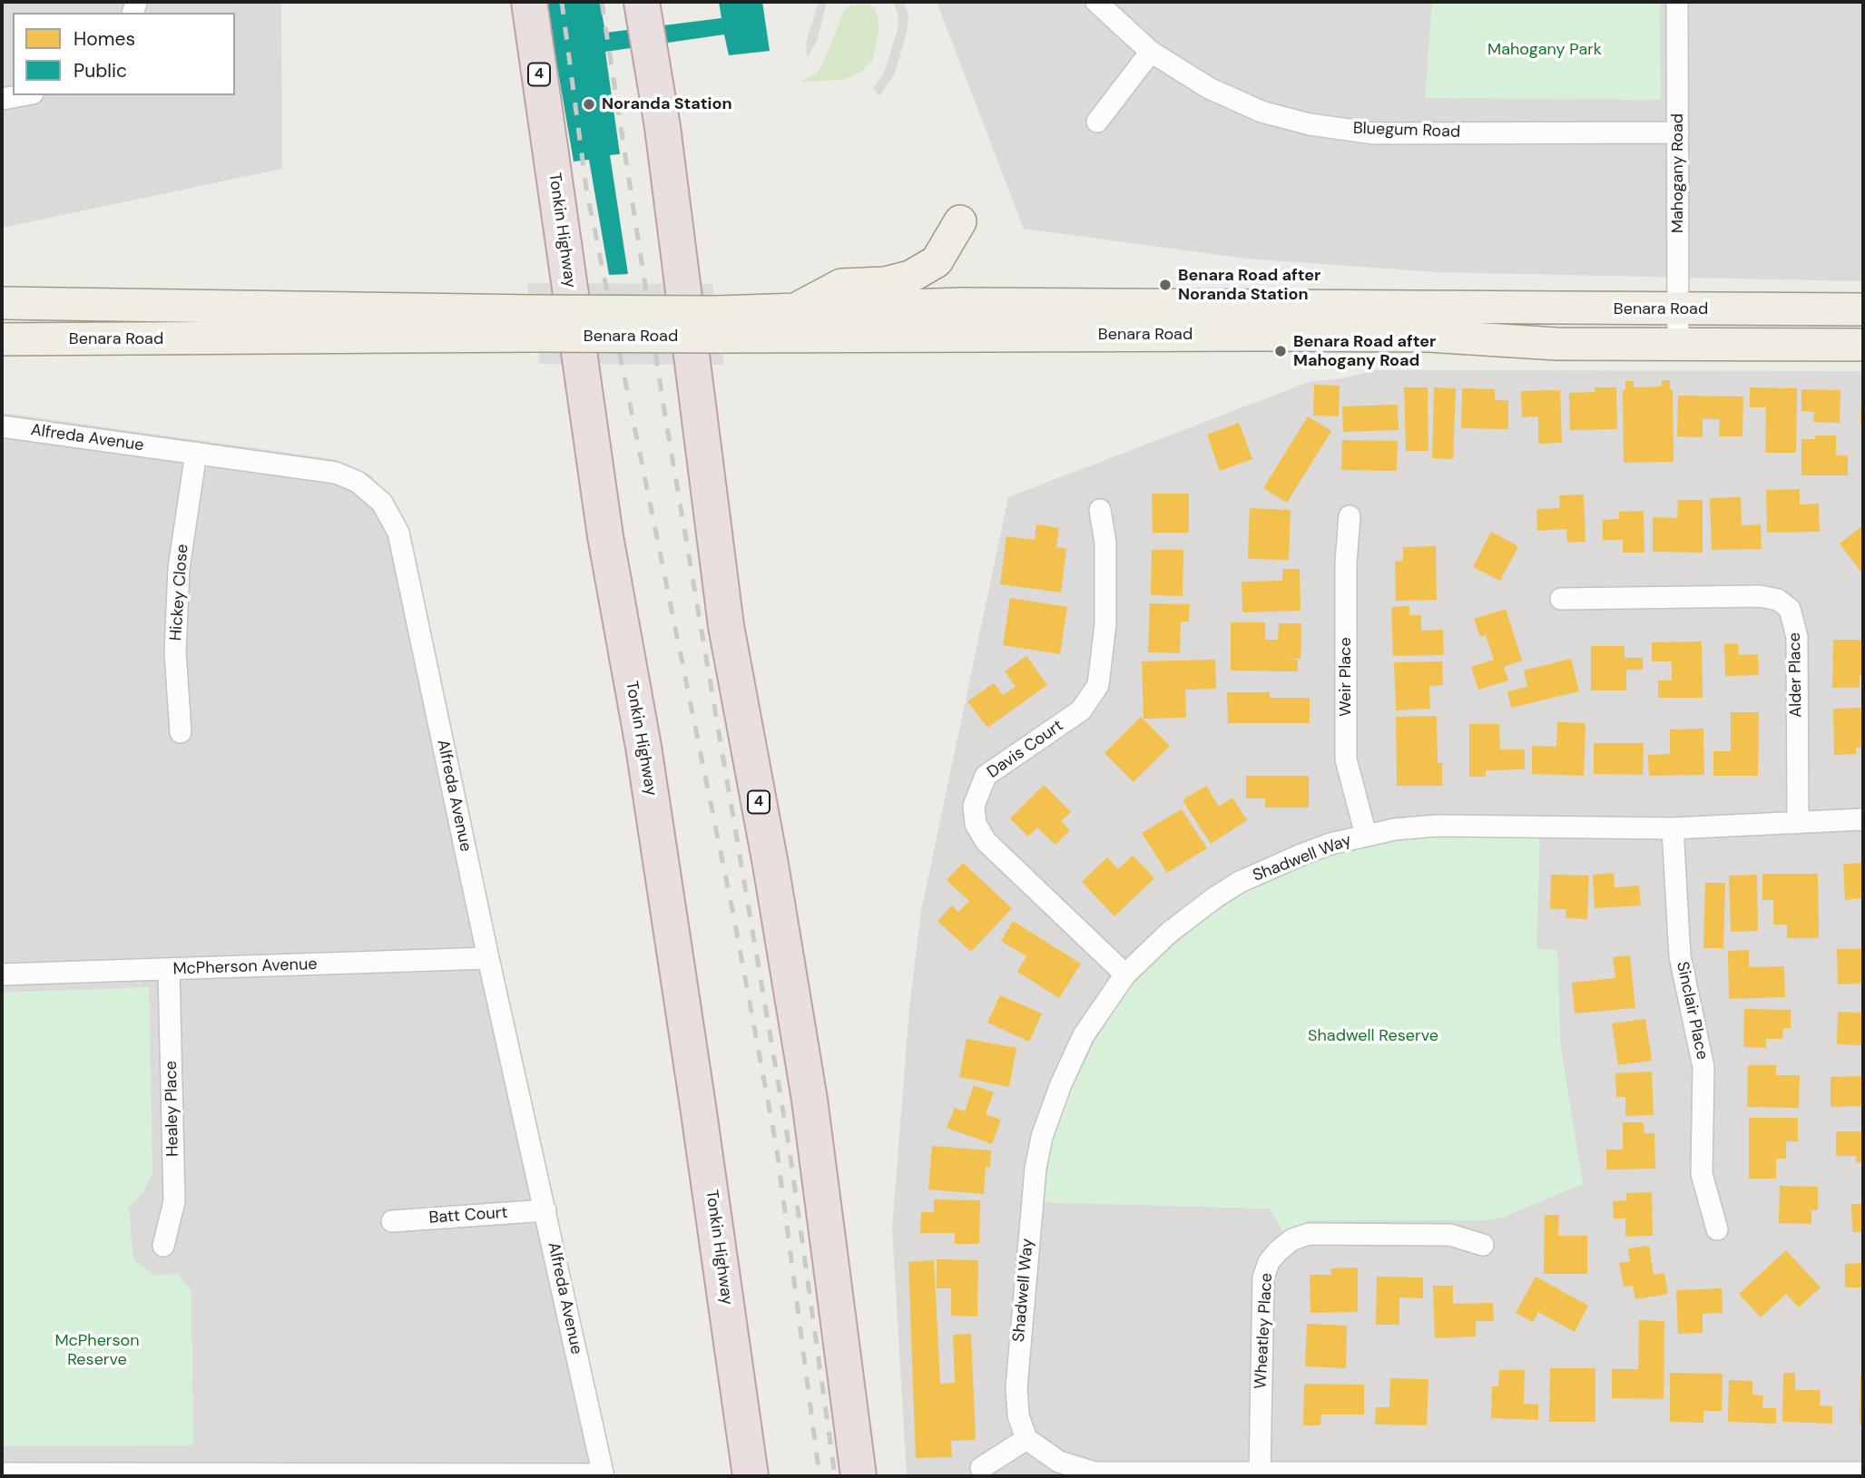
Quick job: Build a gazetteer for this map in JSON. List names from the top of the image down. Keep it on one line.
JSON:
{"streets":{"highway":["4","Tonkin Highway"],"main road":["Benara Road"],"street":["Bluegum Road","Mahogany Road","Alfreda Avenue","Hickey Close","Alder Place","Weir Place","Davis Court","Shadwell Way","McPherson Avenue","Sinclair Place","Healey Place","Batt Court","Wheatley Place"]},"crossings":[["Bluegum Road","Mahogany Road"],["Mahogany Road","Benara Road"],["Alfreda Avenue","Hickey Close"],["Alfreda Avenue","McPherson Avenue"],["Alfreda Avenue","Batt Court"],["Alder Place","Shadwell Way"],["Weir Place","Shadwell Way"],["Davis Court","Shadwell Way"],["Shadwell Way","Sinclair Place"],["McPherson Avenue","Healey Place"]],"parks":["Mahogany Park","Shadwell Reserve","McPherson Reserve"],"places":["Noranda Station","Benara Road after Noranda Station","Benara Road after Mahogany Road"],"legend":["Homes","Public"]}
